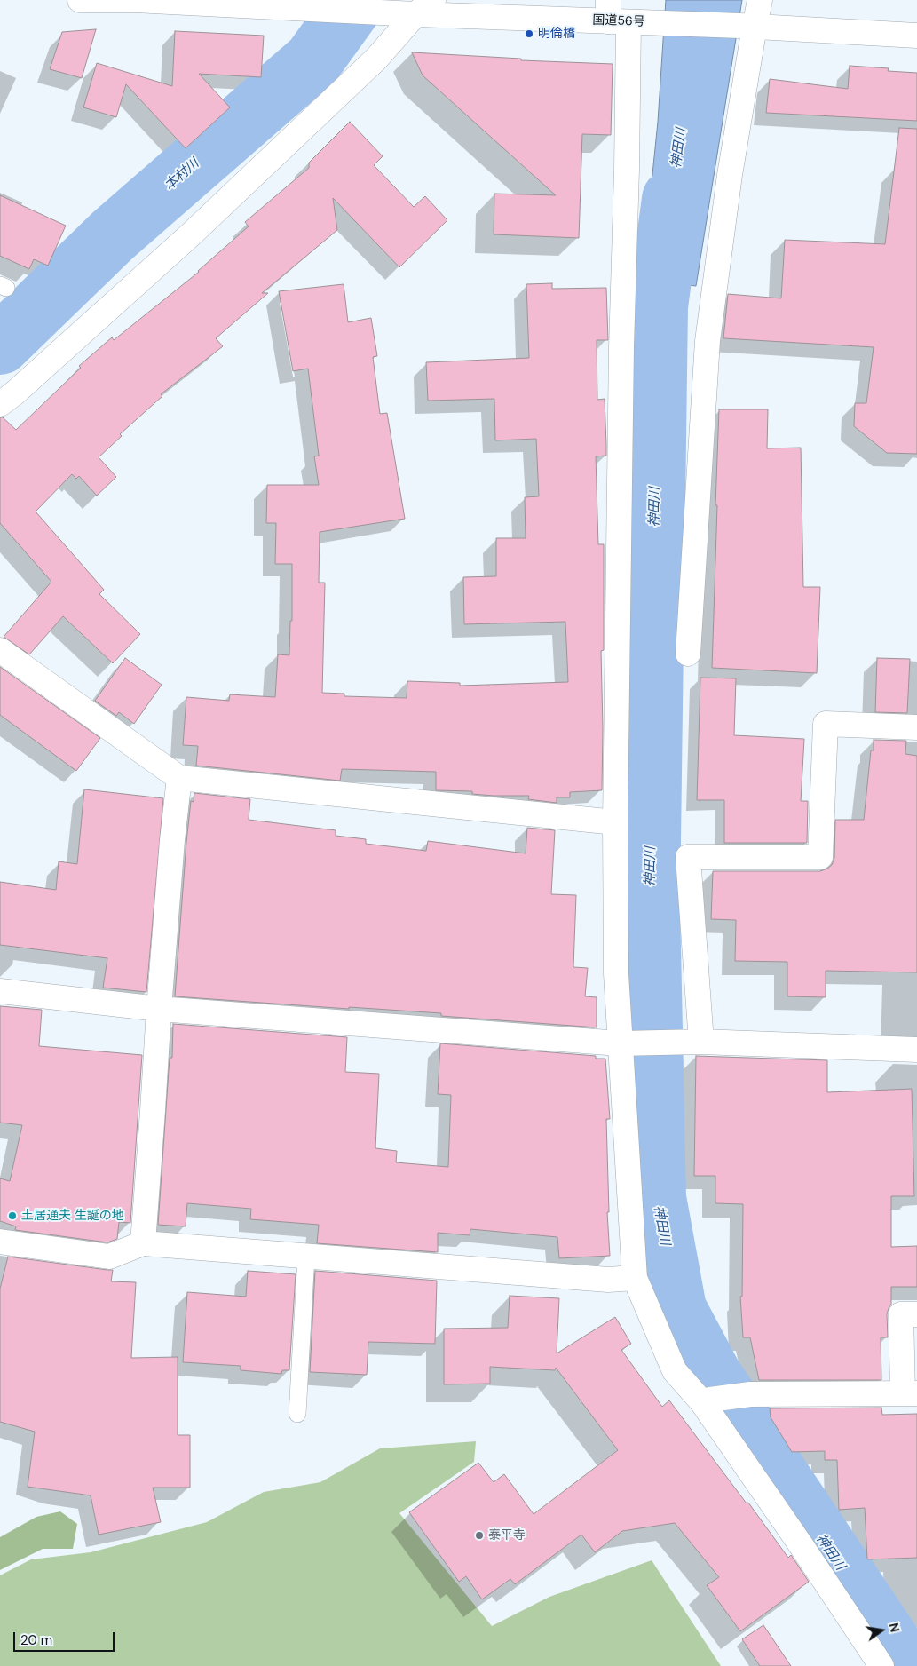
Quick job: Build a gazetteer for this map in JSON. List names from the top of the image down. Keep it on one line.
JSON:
{"streets":{"main road":["国道56号"]},"water":["神田川","本村川"],"places":["明倫橋","土居通夫 生誕の地","泰平寺"],"scale_bar":"20 m","north":"right"}
